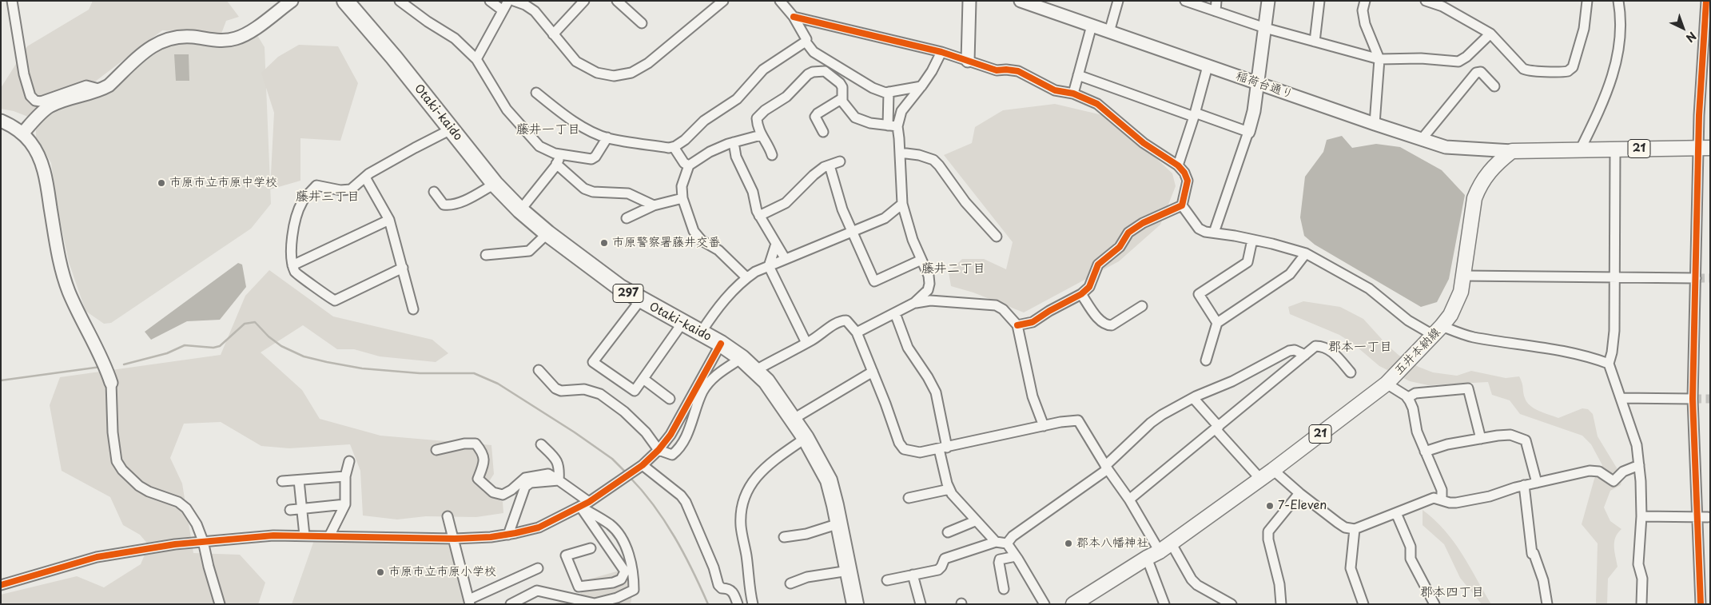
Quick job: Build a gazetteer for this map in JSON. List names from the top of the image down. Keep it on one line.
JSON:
{"streets":{"highway":["Otaki-kaido","297"],"main road":["21","五井本納線"],"street":["稲荷台通り"]},"crossings":[["稲荷台通り","21"],["稲荷台通り","五井本納線"],["21","五井本納線"]],"districts":["藤井一丁目","藤井三丁目","藤井二丁目","郡本一丁目","郡本四丁目"],"places":["市原市立市原中学校","市原警察署藤井交番","7-Eleven","郡本八幡神社","市原市立市原小学校"],"north":"bottom right"}
